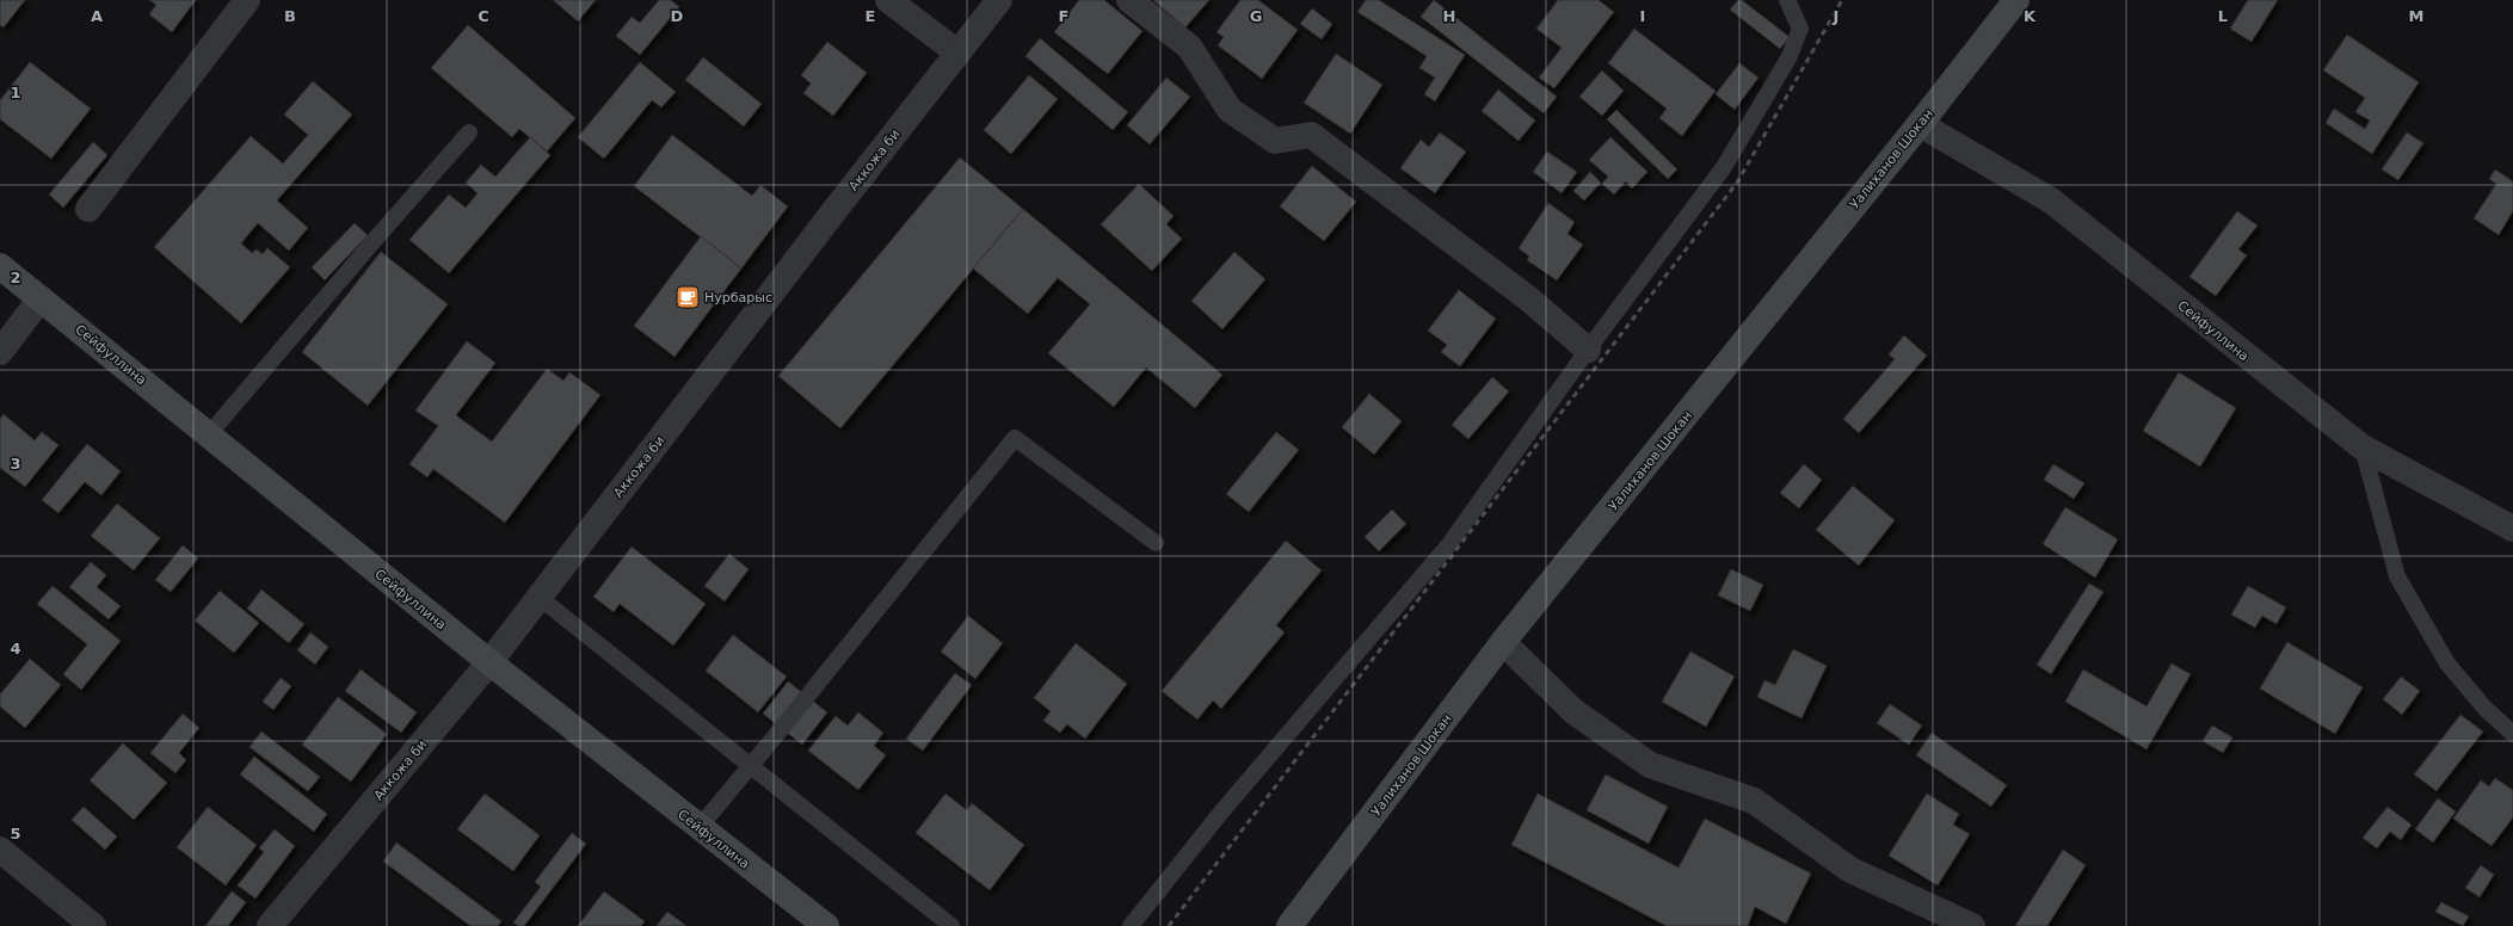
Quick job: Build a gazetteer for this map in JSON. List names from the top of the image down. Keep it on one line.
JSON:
{"streets":{"street":["Уалиханов Шокан","Аккожа би","Сейфуллина"]},"crossings":[["Уалиханов Шокан","Сейфуллина"],["Аккожа би","Сейфуллина"]],"places":{"cafe":["Нурбарыс"]},"grid":{"columns":["A","B","C","D","E","F","G","H","I","J","K","L","M"],"rows":["1","2","3","4","5"]}}
